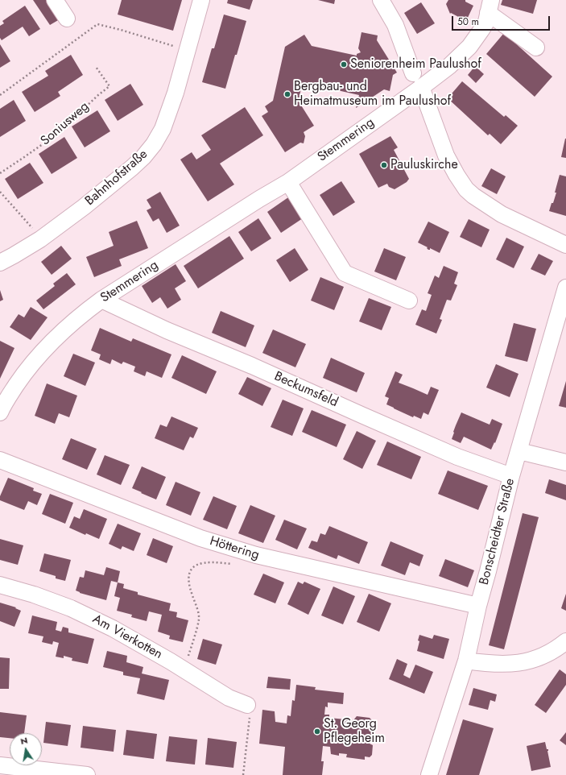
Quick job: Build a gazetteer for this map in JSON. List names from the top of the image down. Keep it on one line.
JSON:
{"streets":{"street":["Stemmering","Bahnhofstraße","Beckumsfeld","Bonscheidter Straße","Höttering","Am Vierkotten"],"path":["Soniusweg"]},"crossings":[["Stemmering","Beckumsfeld"],["Beckumsfeld","Bonscheidter Straße"],["Bonscheidter Straße","Höttering"]],"places":["Seniorenheim Paulushof","Bergbau- und Heimatmuseum im Paulushof","Pauluskirche","St. Georg Pflegeheim"],"scale_bar":"50 m","north":"top"}
